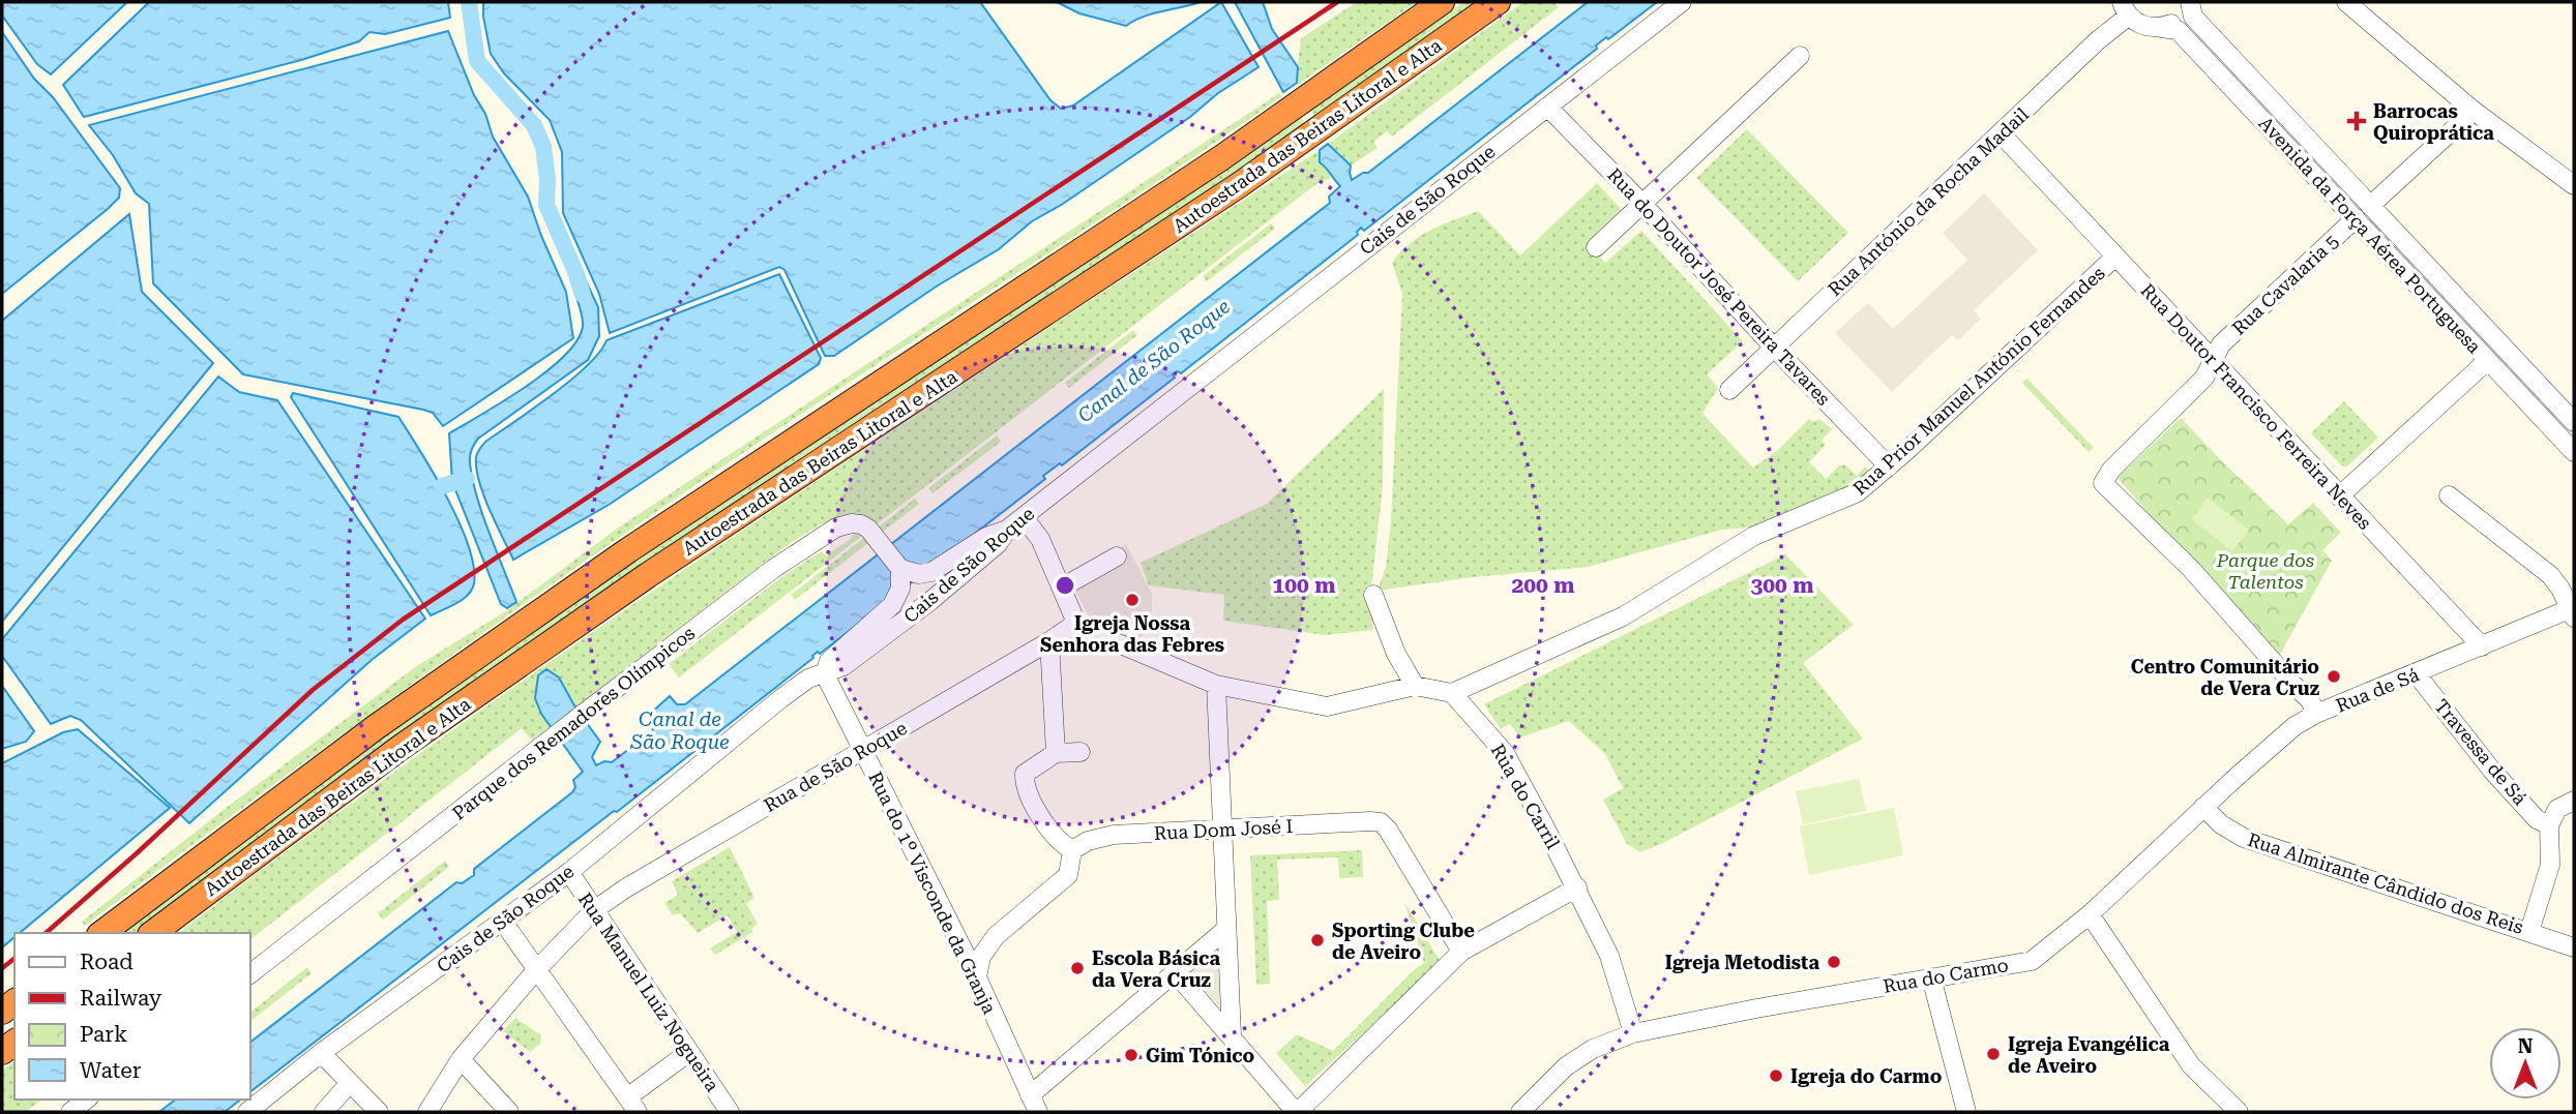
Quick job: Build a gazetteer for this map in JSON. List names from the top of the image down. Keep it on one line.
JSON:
{"streets":{"highway":["Autoestrada das Beiras Litoral e Alta"],"street":["Cais de São Roque","Rua António da Rocha Madail","Avenida da Força Aérea Portuguesa","Rua Cavalaria 5","Rua do Doutor José Pereira Tavares","Rua Prior Manuel António Fernandes","Rua Doutor Francisco Ferreira Neves","Rua de Sá","Parque dos Remadores Olímpicos","Travessa de Sá","Rua de São Roque","Rua do Carril","Rua Dom José I","Rua Almirante Cândido dos Reis","Rua do 1º Visconde da Granja","Rua do Carmo","Rua Manuel Luiz Nogueira"]},"crossings":[["Cais de São Roque","Rua do Doutor José Pereira Tavares"],["Cais de São Roque","Rua do 1º Visconde da Granja"],["Cais de São Roque","Rua Manuel Luiz Nogueira"],["Rua António da Rocha Madail","Avenida da Força Aérea Portuguesa"],["Rua António da Rocha Madail","Rua do Doutor José Pereira Tavares"],["Rua António da Rocha Madail","Rua Doutor Francisco Ferreira Neves"],["Avenida da Força Aérea Portuguesa","Rua Cavalaria 5"],["Rua Cavalaria 5","Rua Doutor Francisco Ferreira Neves"],["Rua Cavalaria 5","Rua de Sá"],["Rua do Doutor José Pereira Tavares","Rua Prior Manuel António Fernandes"],["Rua Prior Manuel António Fernandes","Rua Doutor Francisco Ferreira Neves"],["Rua Prior Manuel António Fernandes","Rua do Carril"],["Rua Doutor Francisco Ferreira Neves","Rua de Sá"],["Rua de Sá","Travessa de Sá"],["Rua de Sá","Rua Almirante Cândido dos Reis"],["Rua de Sá","Rua do Carmo"],["Rua de São Roque","Rua do 1º Visconde da Granja"],["Rua de São Roque","Rua Manuel Luiz Nogueira"],["Rua do Carril","Rua do Carmo"],["Rua Almirante Cândido dos Reis","Rua do Carmo"]],"water":["Canal de São Roque"],"parks":["Parque dos Talentos"],"places":{"health":["Barrocas Quiroprática"],"other":["Igreja Nossa Senhora das Febres","Centro Comunitário de Vera Cruz","Sporting Clube de Aveiro","Igreja Metodista","Escola Básica da Vera Cruz","Igreja Evangélica de Aveiro","Gim Tónico","Igreja do Carmo"]},"legend":["Road","Railway","Park","Water"],"north":"top","rings":["100 m","200 m","300 m"]}
